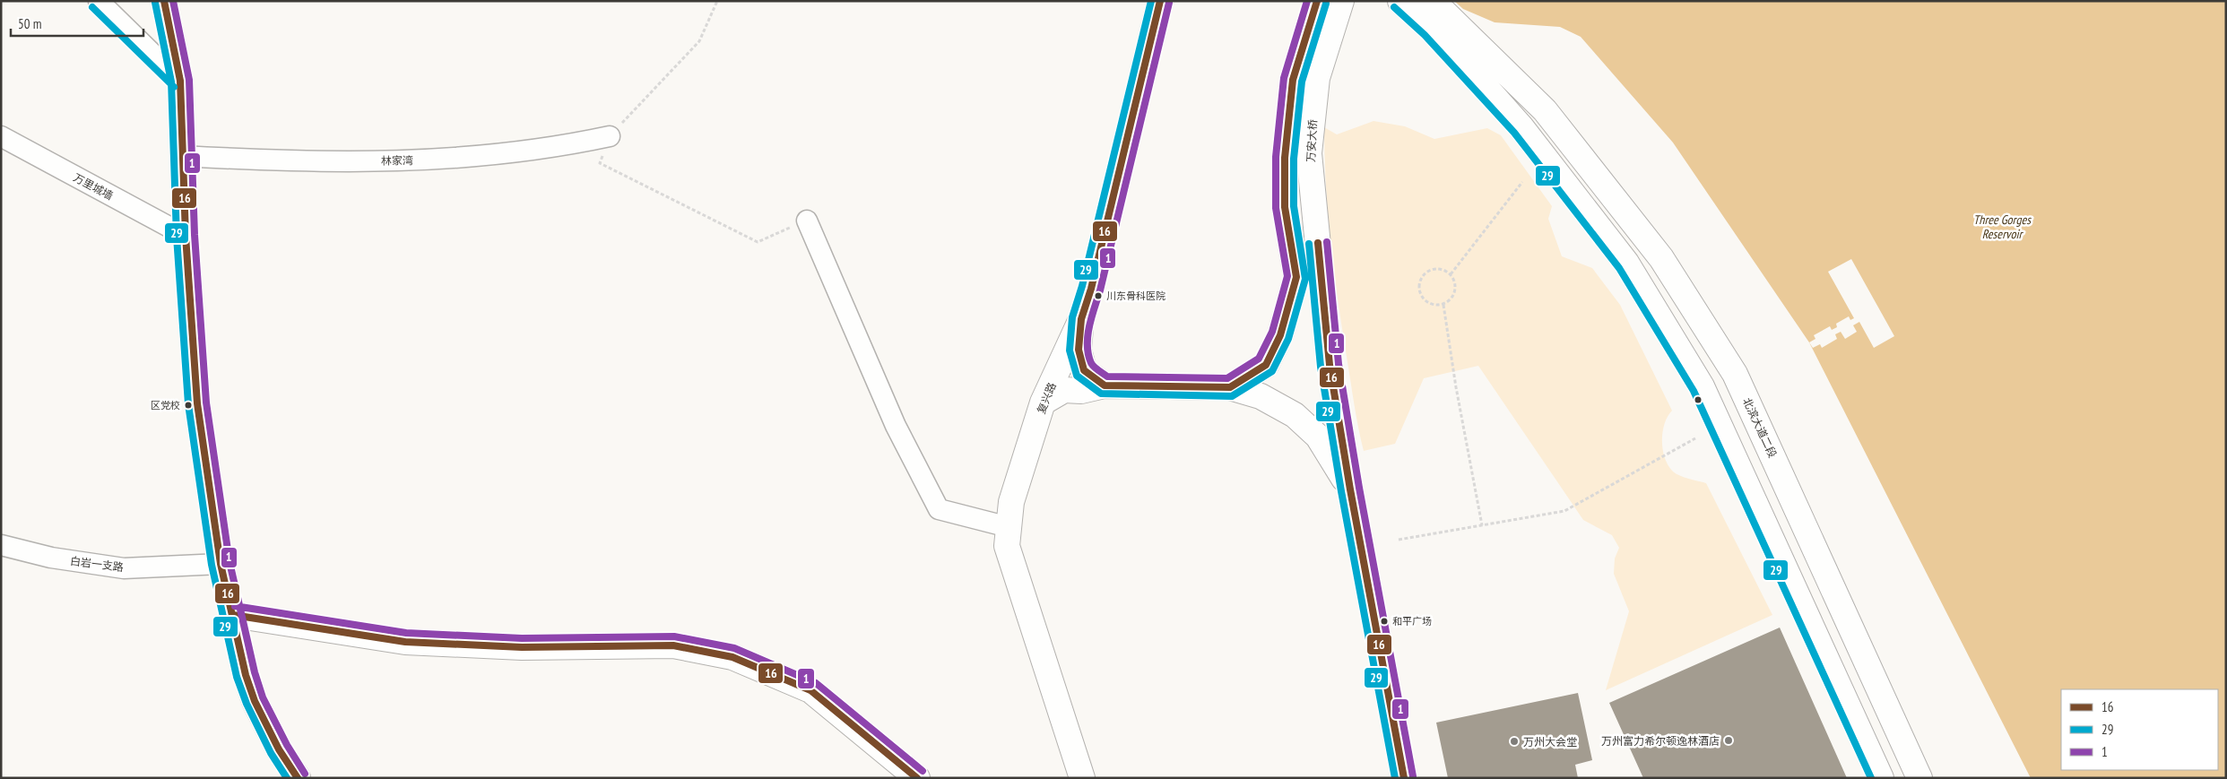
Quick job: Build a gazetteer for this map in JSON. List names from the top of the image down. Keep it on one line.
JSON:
{"streets":{"main road":["万安大桥","复兴路","北滨大道二段"],"street":["林家湾","万里城墙","白岩一支路"]},"water":["Three Gorges Reservoir"],"places":["川东骨科医院","区党校","和平广场","万州富力希尔顿逸林酒店","万州大会堂"],"lines":["transit line 16","transit line 29","transit line 1"],"legend":["16","29","1"],"scale_bar":"50 m"}
